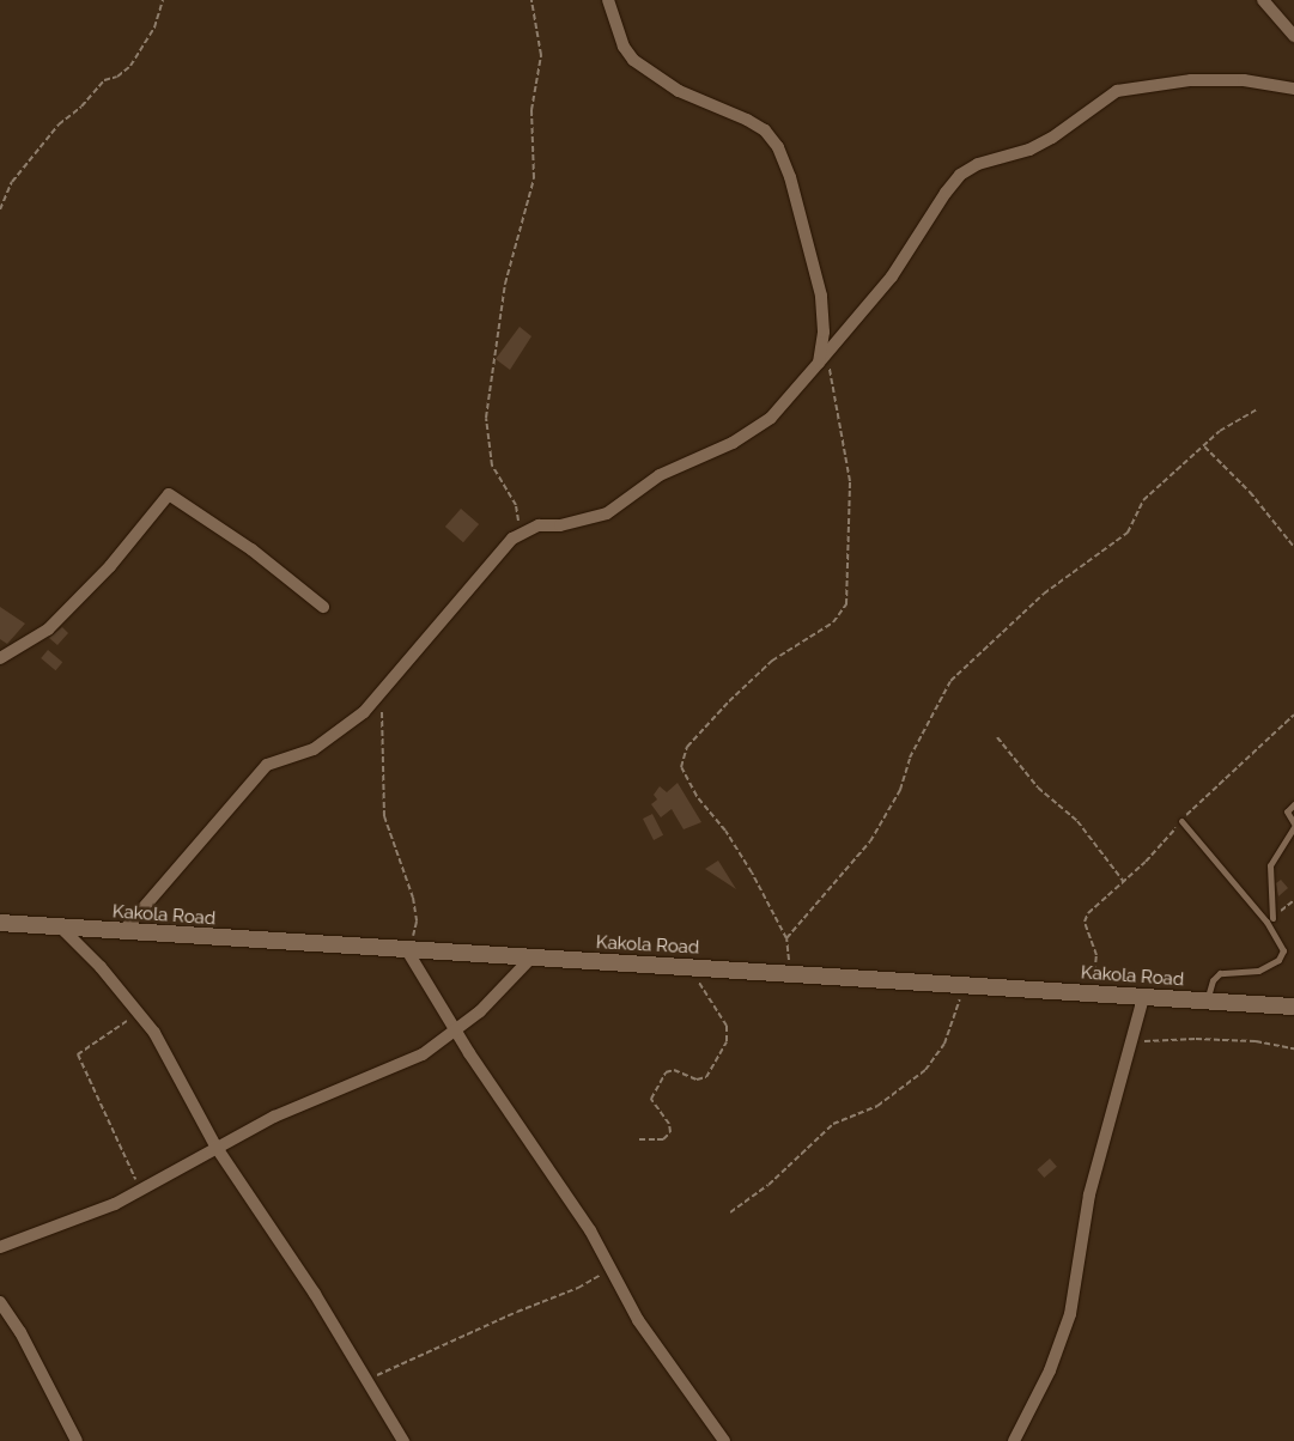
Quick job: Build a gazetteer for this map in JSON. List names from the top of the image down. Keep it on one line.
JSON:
{"streets":{"main road":["Kakola Road"]}}
